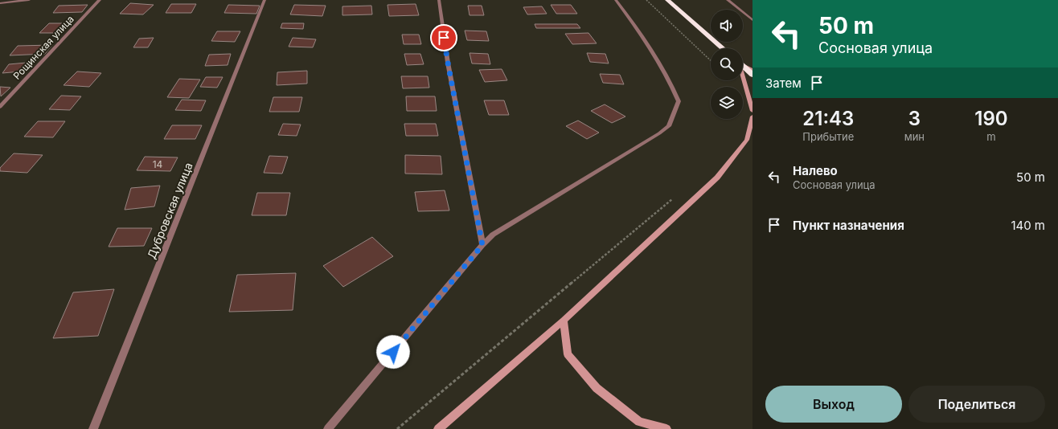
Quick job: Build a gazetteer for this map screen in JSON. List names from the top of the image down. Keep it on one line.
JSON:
{"streets":{"street":["Рощинская улица","Дубровская улица"]},"house_numbers":["14"],"page":{"turn":["50 m","Сосновая улица"],"then":"Затем","eta":["21:43","Прибытие","3","мин","190","m"],"list":[{"name":"Налево","note":"Сосновая улица","value":"50 m"},{"name":"Пункт назначения","value":"140 m"}],"buttons":["Выход","Поделиться"]}}
